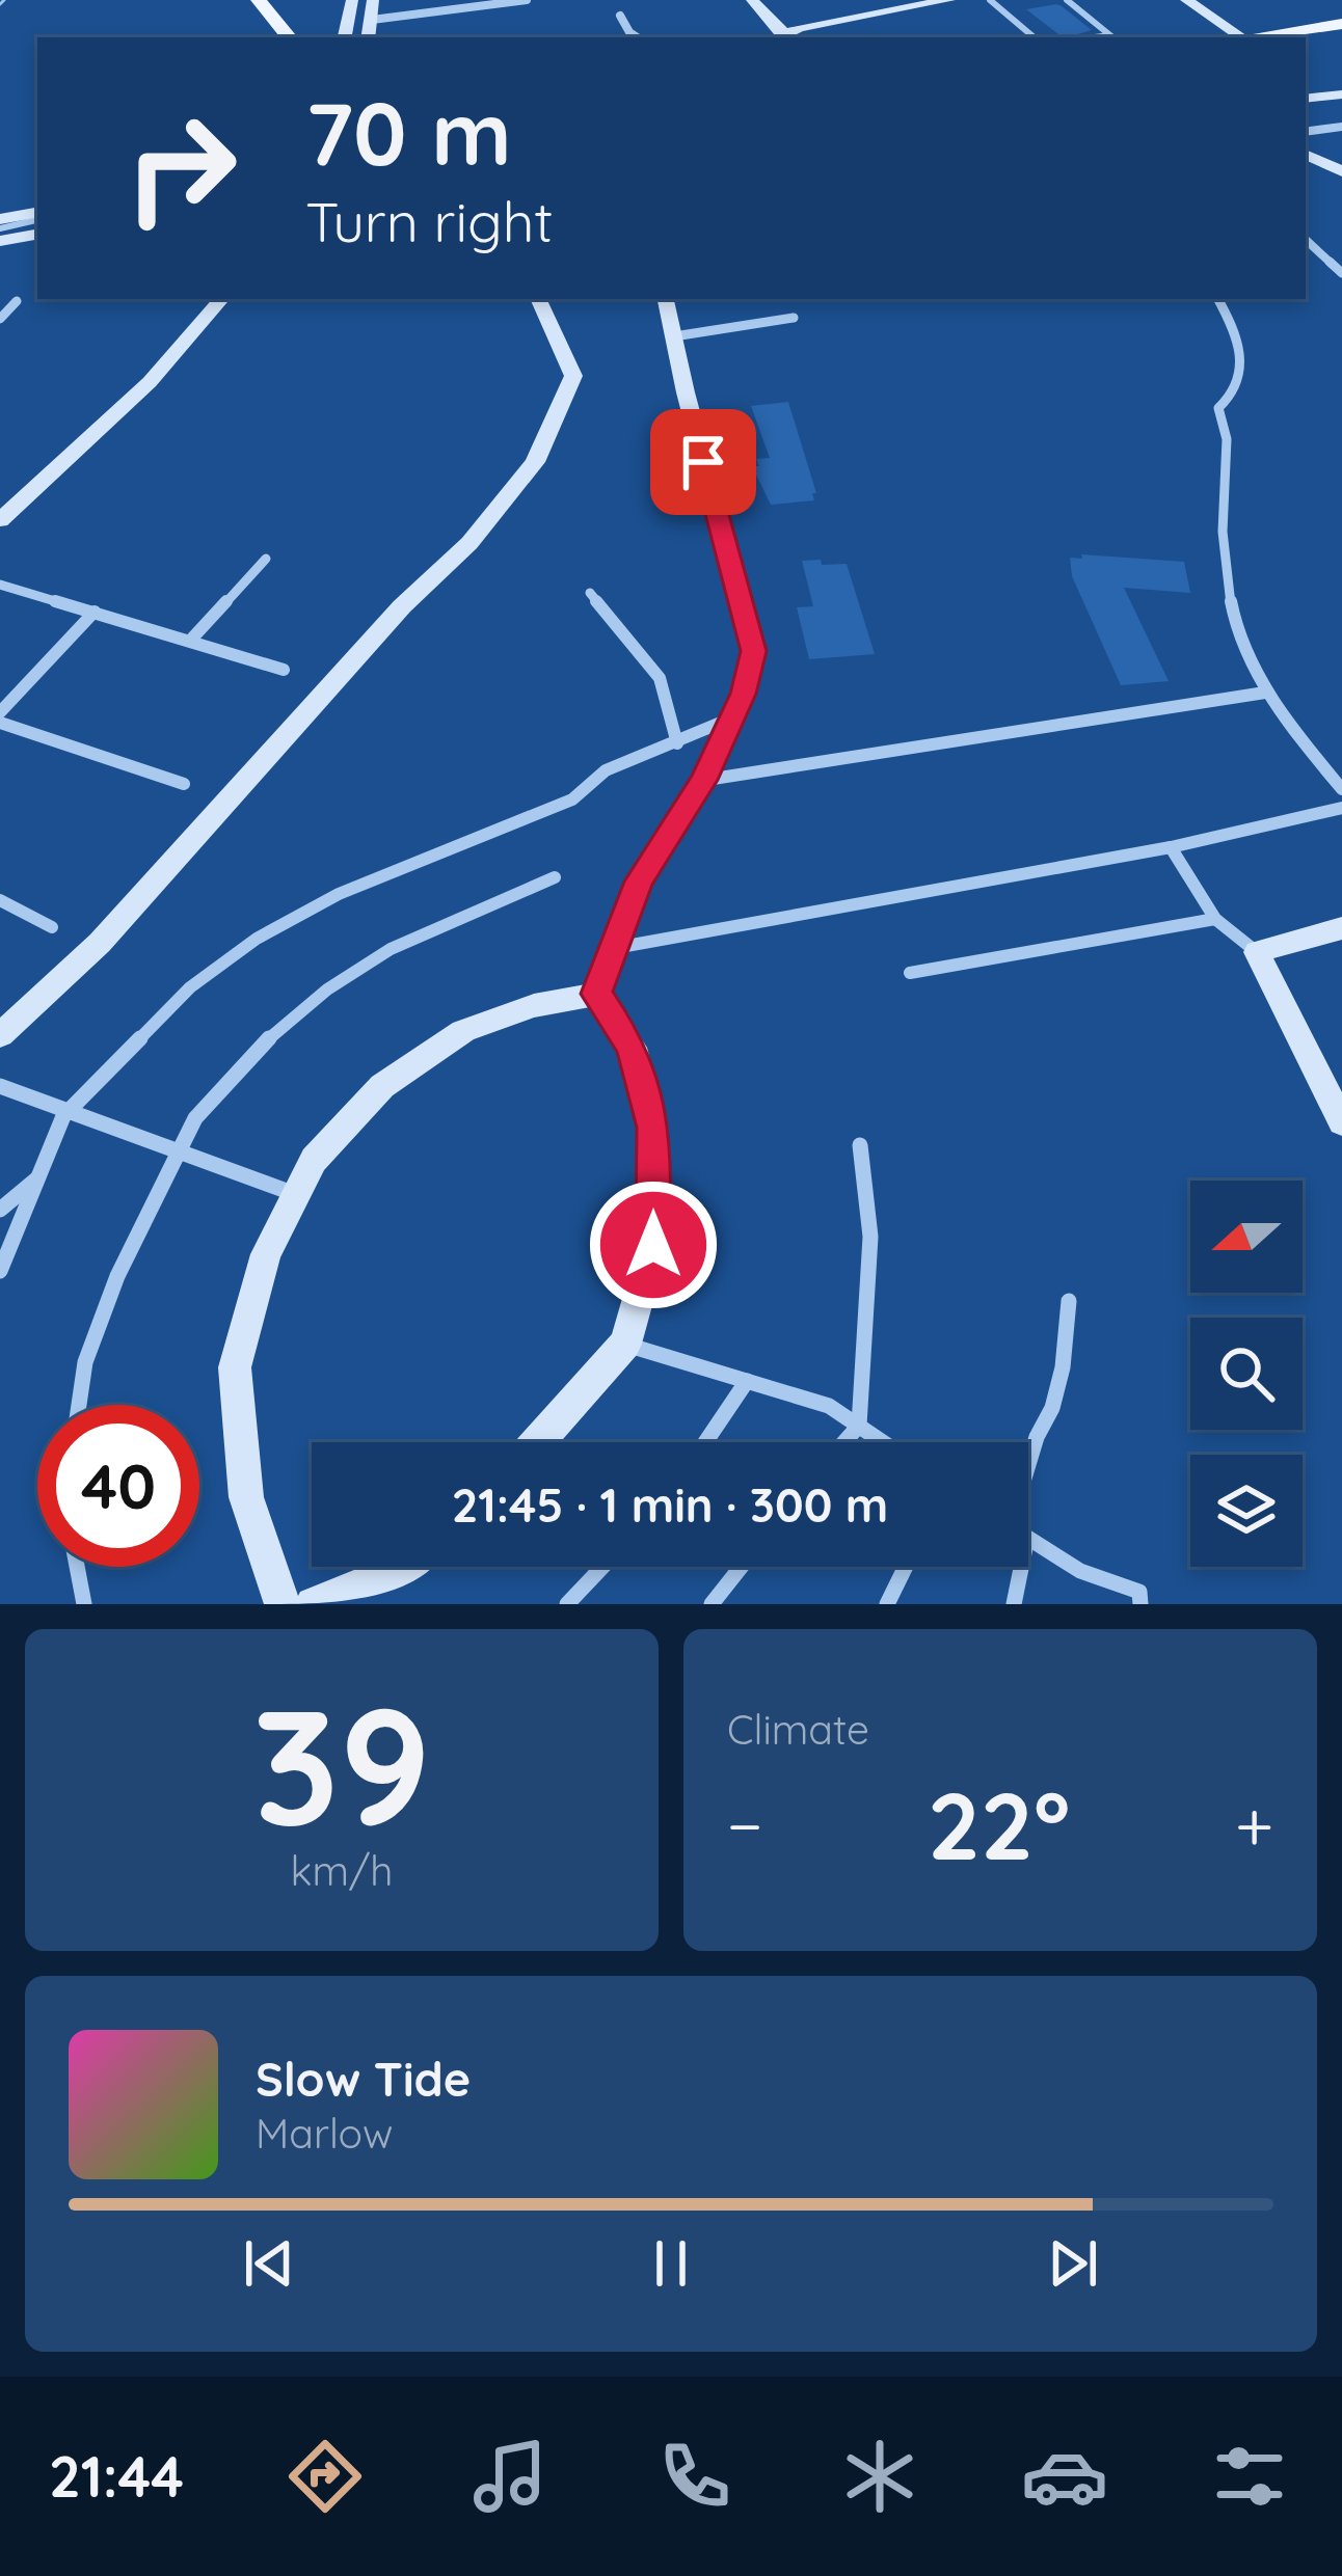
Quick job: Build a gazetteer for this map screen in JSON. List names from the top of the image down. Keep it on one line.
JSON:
{"north":"left","page":{"turn":["70 m","Turn right"],"limit":"40","trip":"21:45 · 1 min · 300 m","tile":[["39","km/h"],"Climate"],"heat":["−","22°","+"],"song":["Slow Tide","Marlow"],"tabs":"21:44"}}
